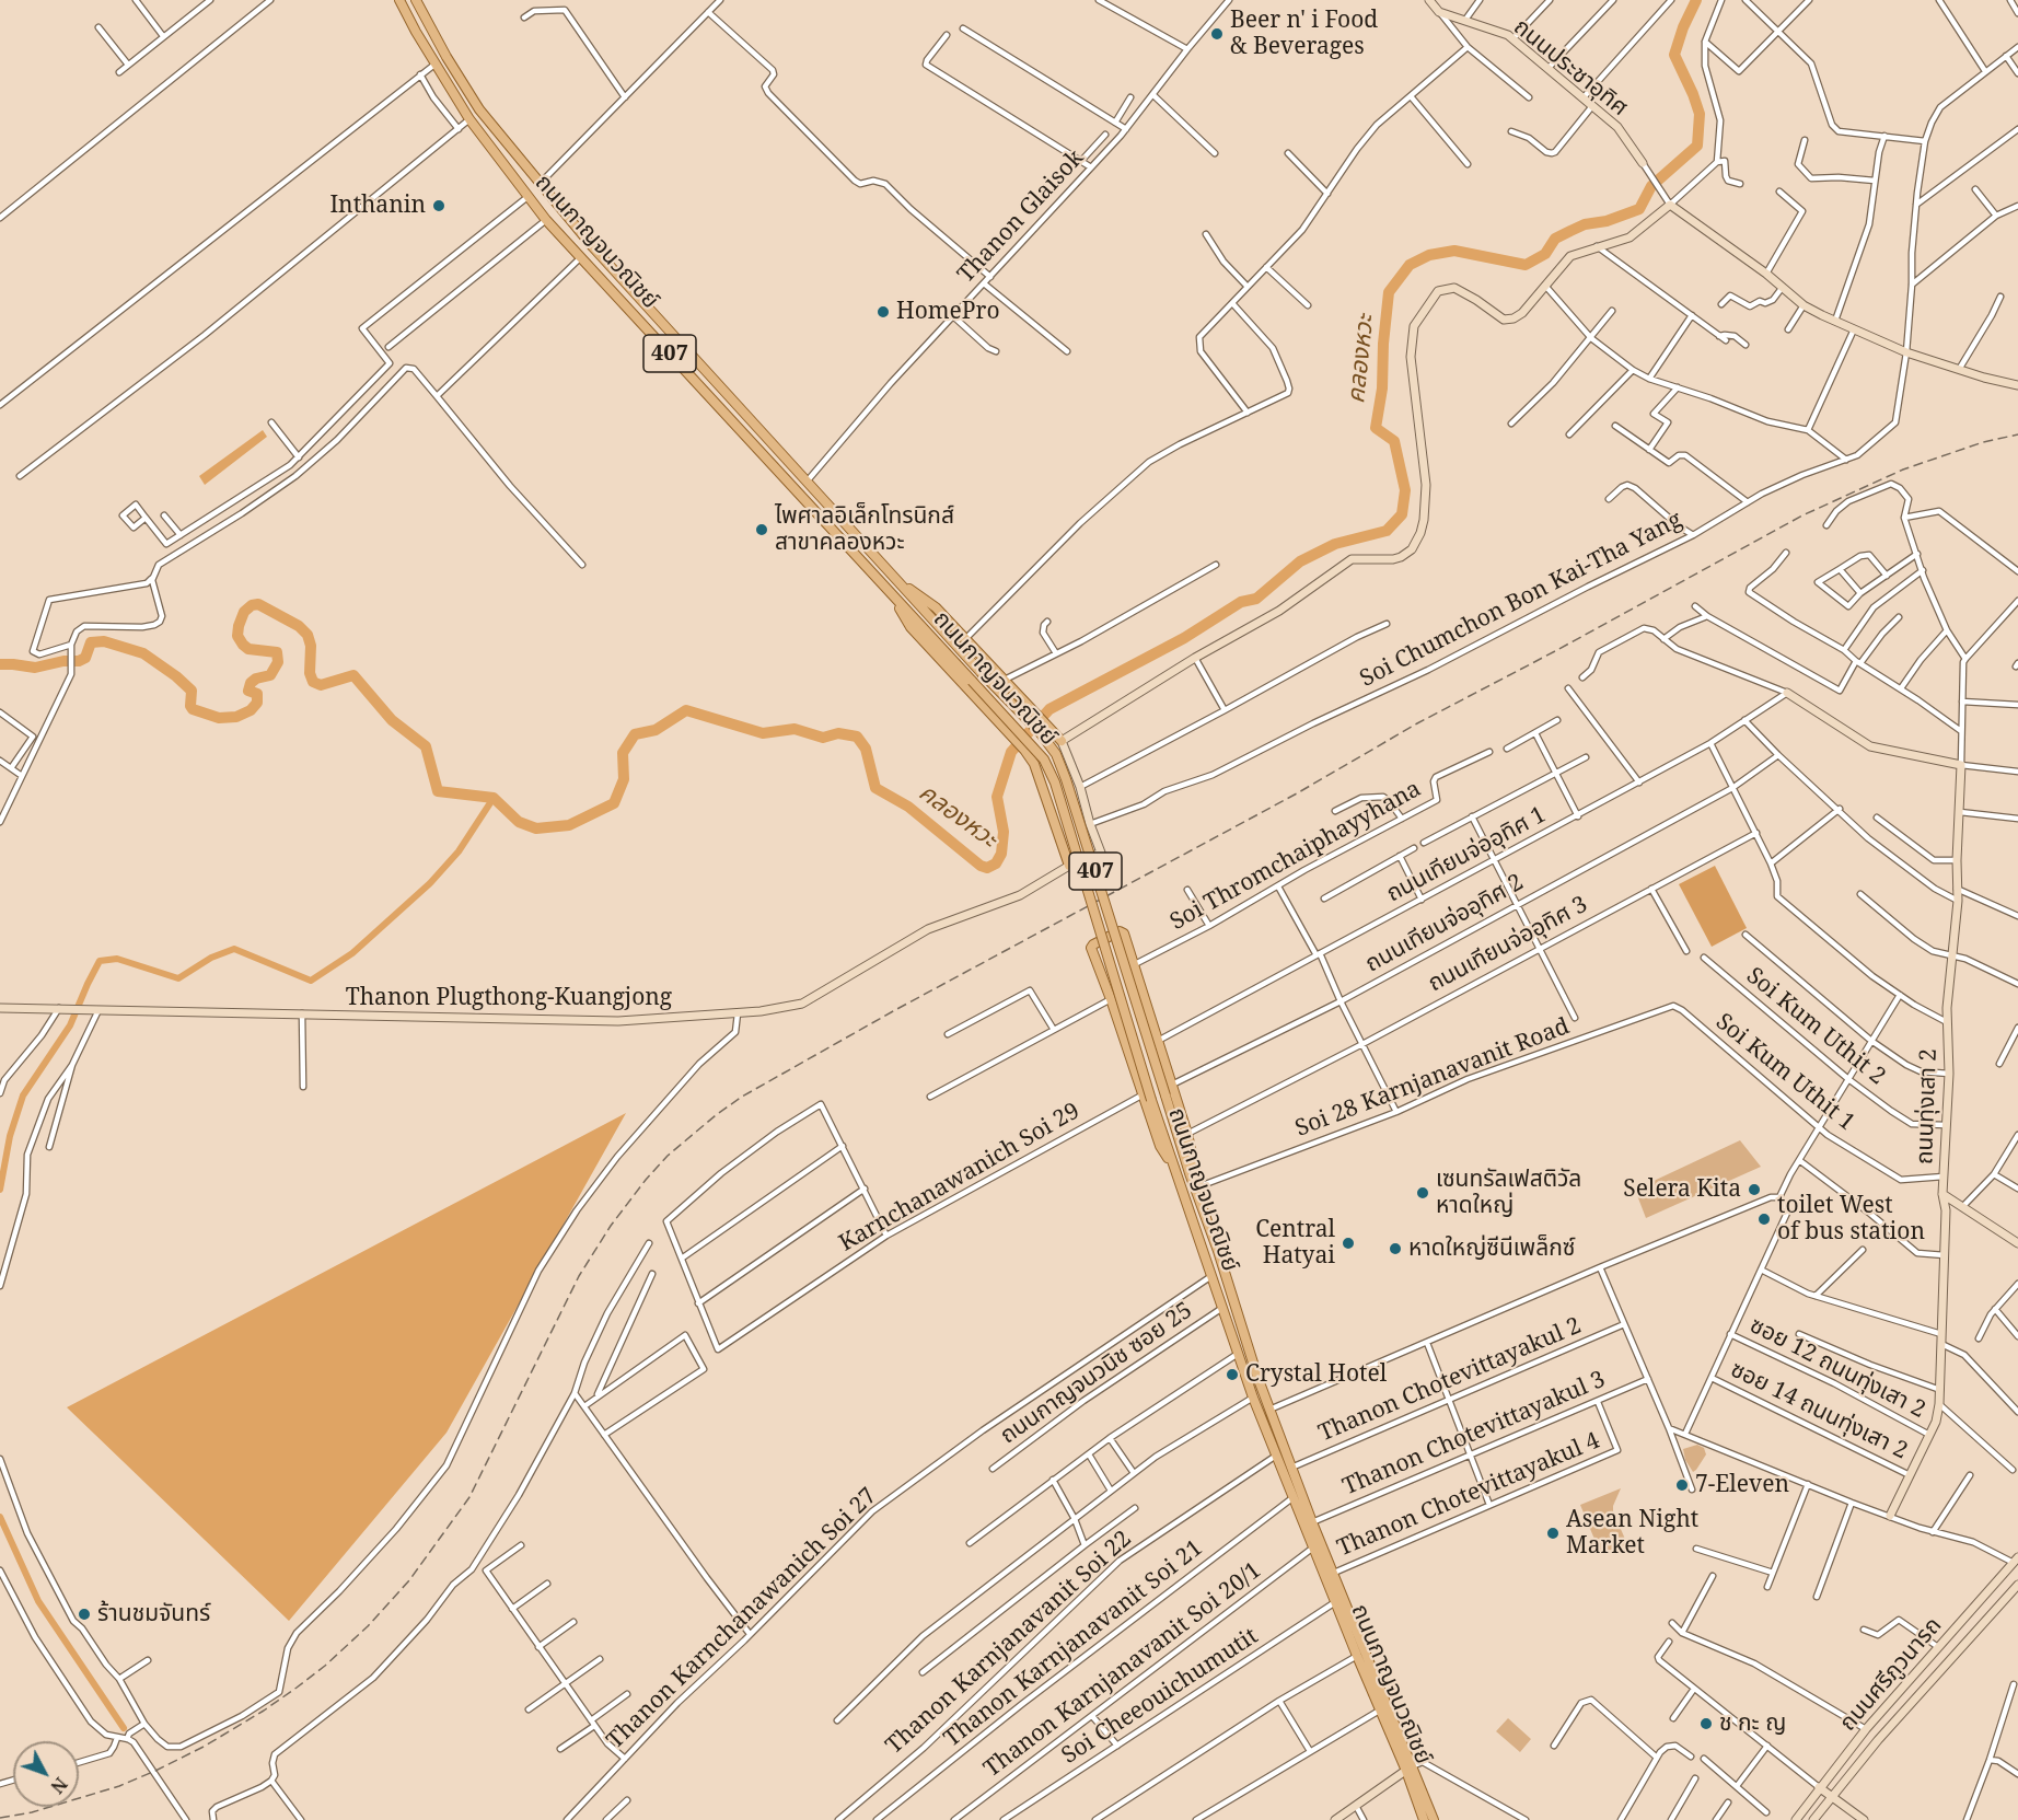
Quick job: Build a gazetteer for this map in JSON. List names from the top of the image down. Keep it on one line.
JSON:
{"streets":{"main road":["ถนนกาญจนวณิชย์","407"],"street":["ถนนประชาอุทิศ","Thanon Glaisok","Soi Chumchon Bon Kai-Tha Yang","ถนนเทียนจ่ออุทิศ 1","Soi Thromchaiphayyhana","ถนนเทียนจ่ออุทิศ 2","ถนนเทียนจ่ออุทิศ 3","Thanon Plugthong-Kuangjong","Soi Kum Uthit 2","Soi Kum Uthit 1","Soi 28 Karnjanavanit Road","ถนนทุ่งเสา 2","Karnchanawanich Soi 29","ซอย 12 ถนนทุ่งเสา 2","ถนนกาญจนวนิช ซอย 25","Thanon Chotevittayakul 2","ซอย 14 ถนนทุ่งเสา 2","Thanon Chotevittayakul 3","Thanon Chotevittayakul 4","Thanon Karnchanawanich Soi 27","Thanon Karnjanavanit Soi 22","Thanon Karnjanavanit Soi 21","Thanon Karnjanavanit Soi 20/1","ถนนศรีภูวนารถ","Soi Cheeouichumutit"]},"crossings":[["Thanon Glaisok","ถนนกาญจนวณิชย์"],["ถนนกาญจนวณิชย์","ถนนกาญจนวนิช ซอย 25"],["ถนนกาญจนวณิชย์","Thanon Chotevittayakul 2"],["ถนนกาญจนวณิชย์","Thanon Chotevittayakul 3"],["ถนนกาญจนวณิชย์","Thanon Chotevittayakul 4"],["ถนนกาญจนวณิชย์","Thanon Karnchanawanich Soi 27"],["ถนนกาญจนวณิชย์","Thanon Karnjanavanit Soi 22"],["ถนนกาญจนวณิชย์","Thanon Karnjanavanit Soi 21"],["ถนนกาญจนวณิชย์","Thanon Karnjanavanit Soi 20/1"],["ถนนกาญจนวณิชย์","Soi Cheeouichumutit"],["Soi Chumchon Bon Kai-Tha Yang","Thanon Plugthong-Kuangjong"],["Soi Kum Uthit 2","ถนนทุ่งเสา 2"],["Soi Kum Uthit 1","Soi 28 Karnjanavanit Road"],["Soi Kum Uthit 1","ถนนทุ่งเสา 2"],["ถนนทุ่งเสา 2","ซอย 12 ถนนทุ่งเสา 2"],["ถนนทุ่งเสา 2","ซอย 14 ถนนทุ่งเสา 2"],["Thanon Chotevittayakul 3","Thanon Chotevittayakul 4"]],"water":["คลองหวะ"],"places":["Beer n' i Food & Beverages","Inthanin","HomePro","ไพศาลอิเล็กโทรนิกส์ สาขาคลองหวะ","Selera Kita","เซนทรัลเฟสติวัล หาดใหญ่","toilet West of bus station","Central Hatyai","หาดใหญ่ซีนีเพล็กซ์","Crystal Hotel","7-Eleven","Asean Night Market","ร้านชมจันทร์","ช กะ ญ"],"north":"bottom right"}
